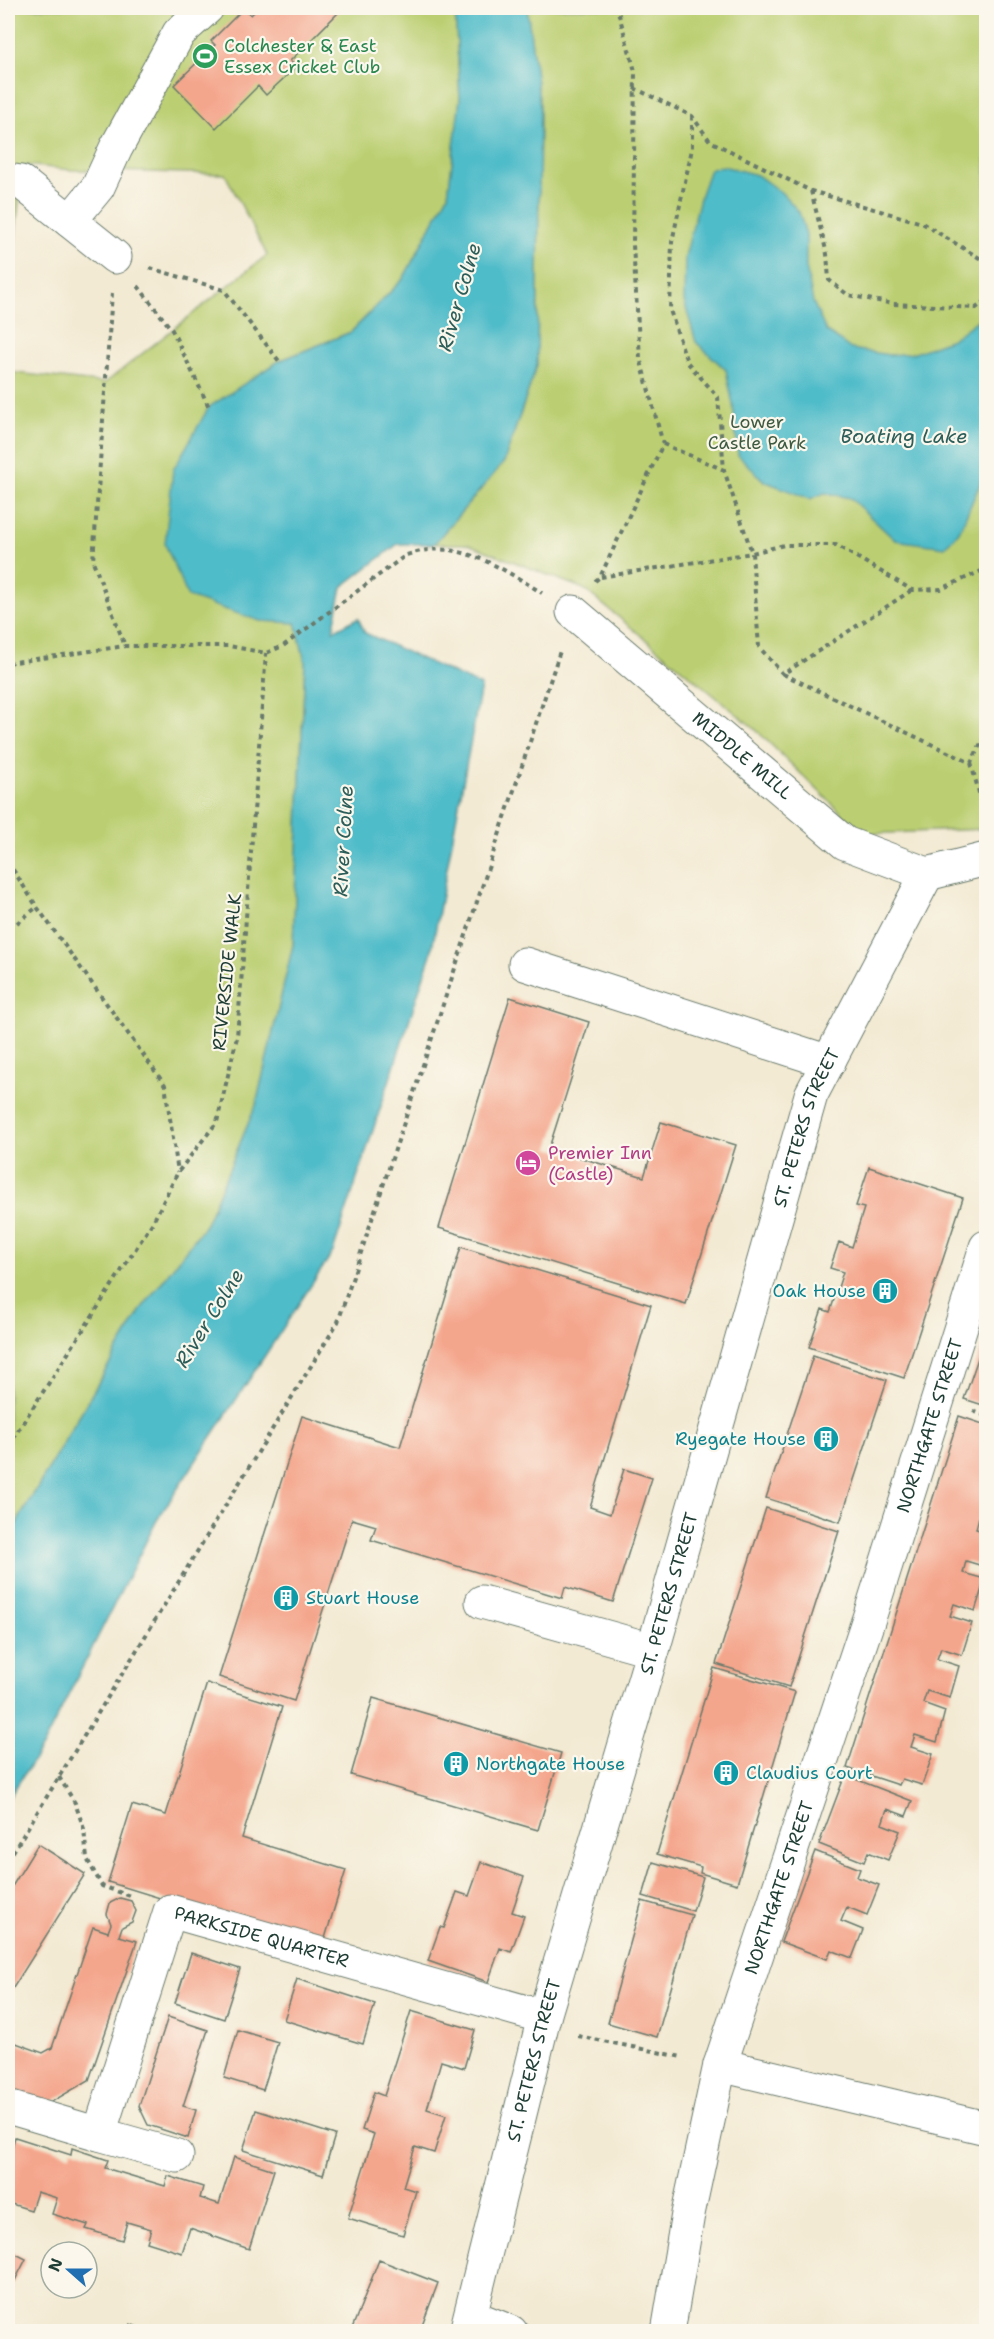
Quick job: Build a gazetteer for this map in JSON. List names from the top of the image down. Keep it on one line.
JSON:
{"streets":{"street":["MIDDLE MILL","ST. PETERS STREET","NORTHGATE STREET","PARKSIDE QUARTER"],"path":["RIVERSIDE WALK"]},"crossings":[["MIDDLE MILL","ST. PETERS STREET"],["ST. PETERS STREET","PARKSIDE QUARTER"]],"water":["River Colne","Boating Lake"],"parks":["Lower Castle Park"],"places":{"sports":["Colchester & East Essex Cricket Club"],"hotel":["Premier Inn (Castle)"],"building":["Oak House","Ryegate House","Stuart House","Northgate House","Claudius Court"]},"north":"left"}
